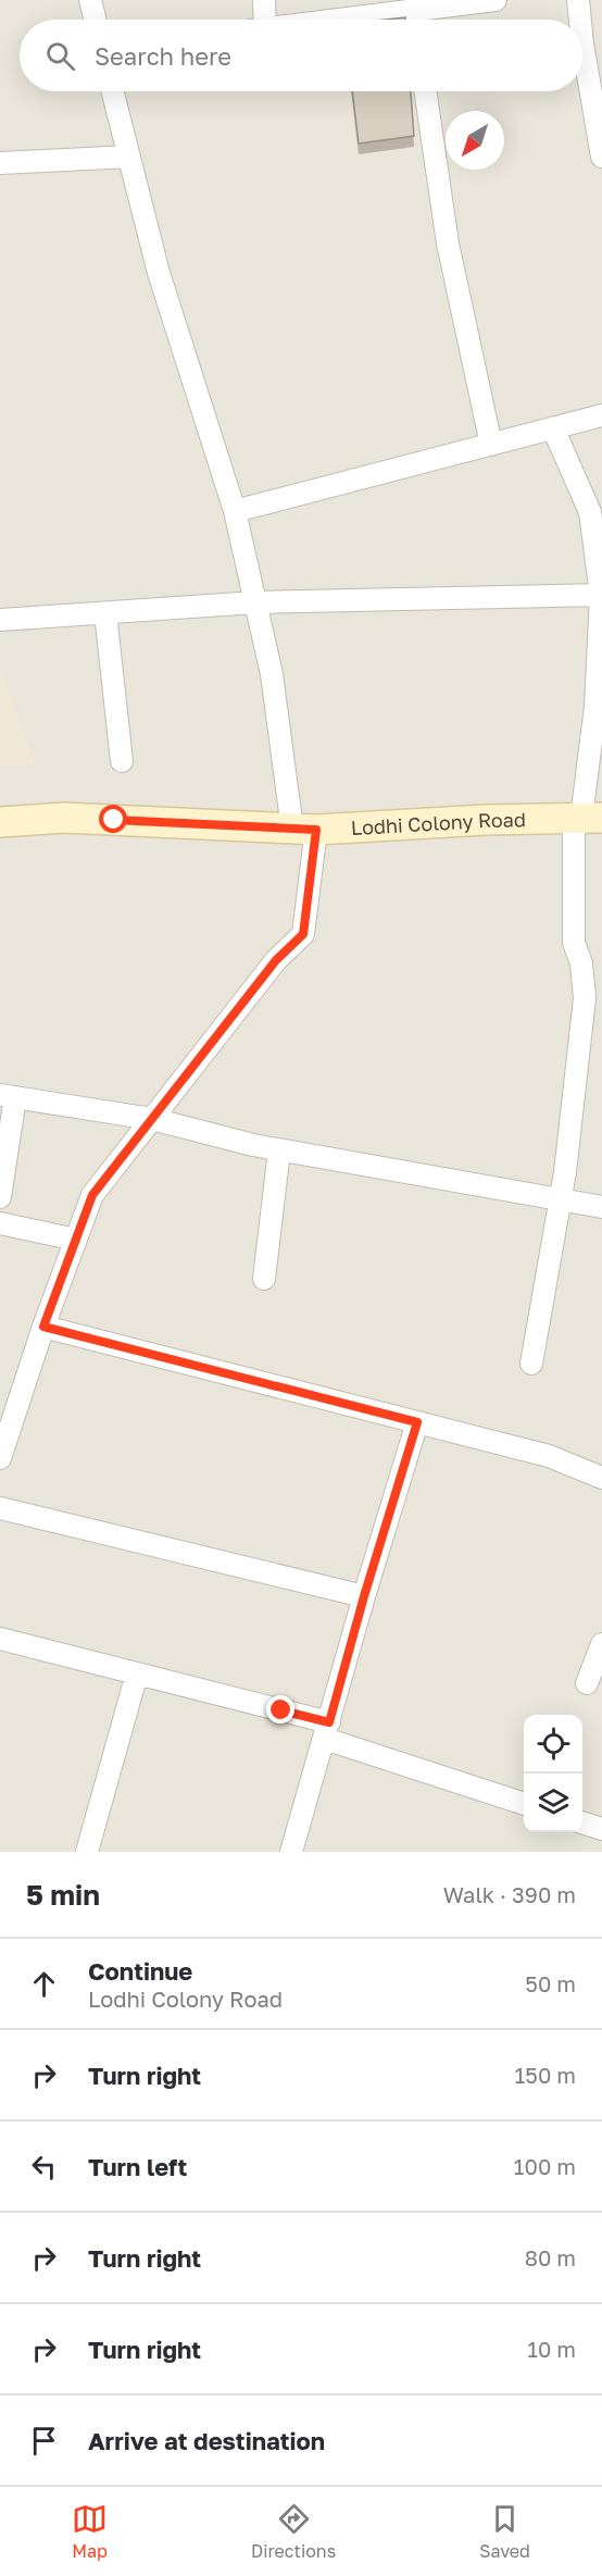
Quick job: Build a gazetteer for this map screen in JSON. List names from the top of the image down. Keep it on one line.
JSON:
{"streets":{"main road":["Lodhi Colony Road"]},"north":"bottom left","page":{"search":"Search here","heading":["5 min","Walk · 390 m"],"list":[["Continue","Lodhi Colony Road","50 m"],["Turn right","150 m"],["Turn left","100 m"],["Turn right","80 m"],["Turn right","10 m"],"Arrive at destination"],"nav":["Map","Directions","Saved"]}}
